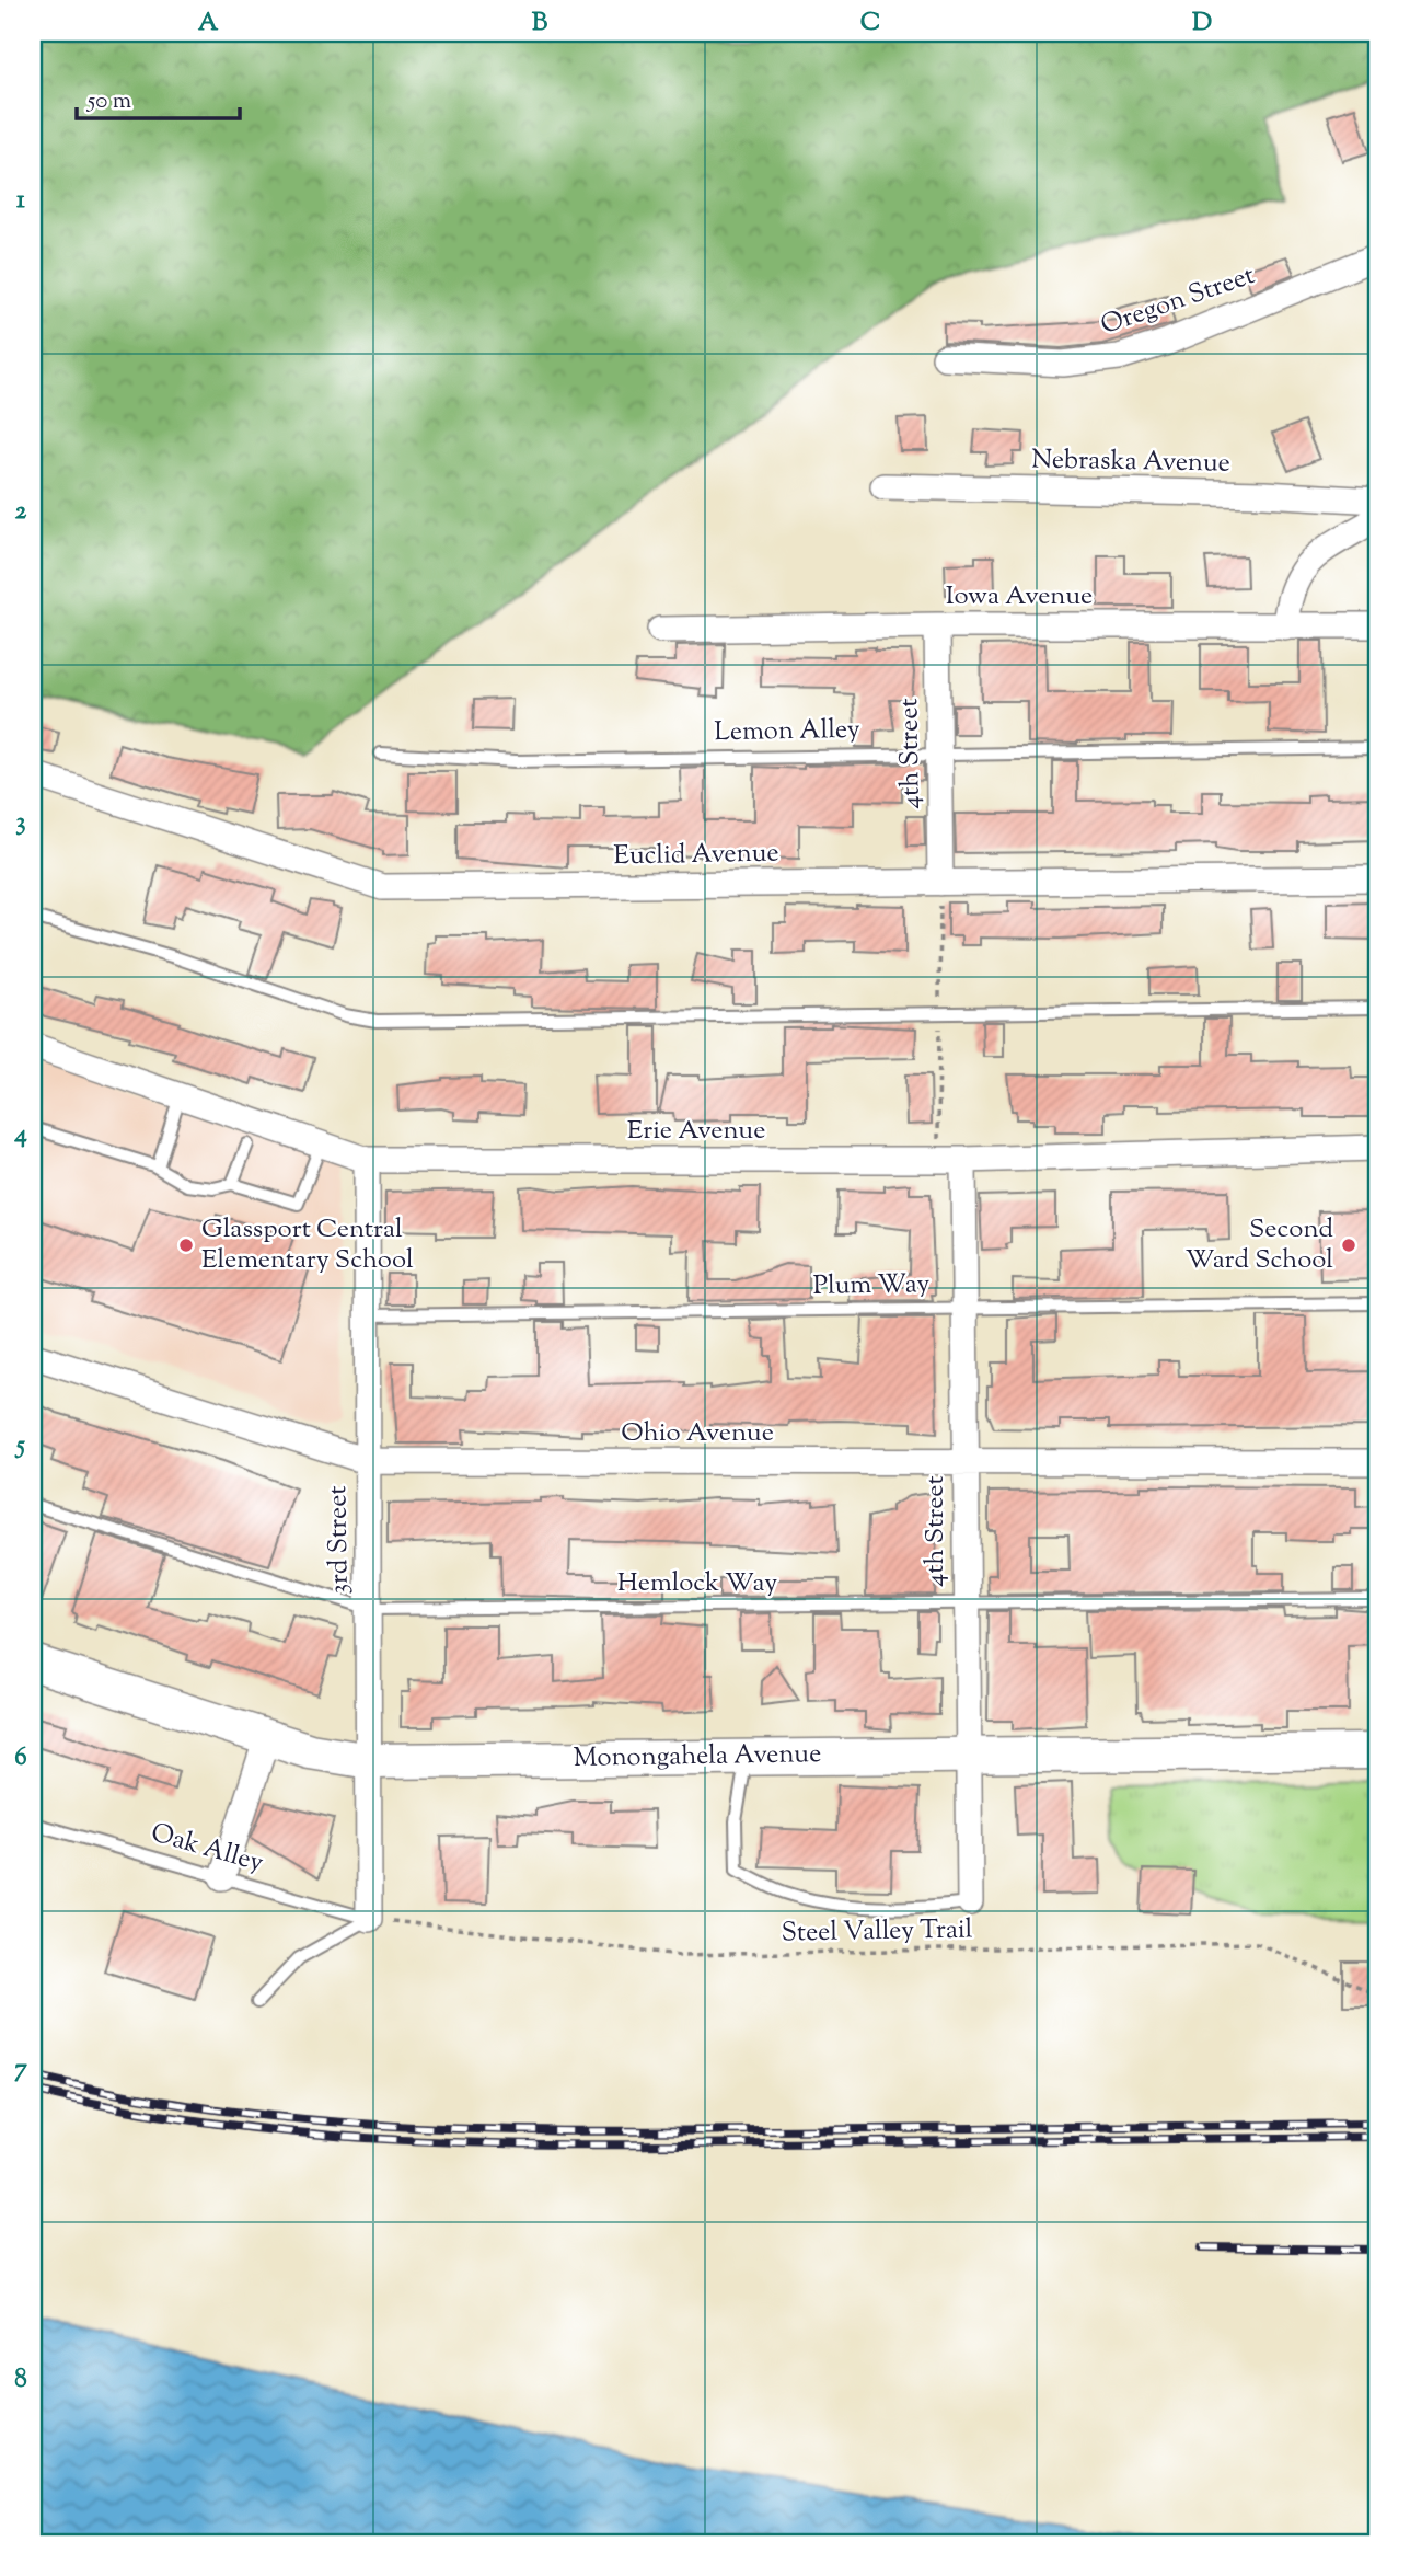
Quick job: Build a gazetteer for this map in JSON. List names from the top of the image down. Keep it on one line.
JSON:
{"streets":{"main road":["Monongahela Avenue"],"street":["Oregon Street","Nebraska Avenue","Iowa Avenue","4th Street","Euclid Avenue","Erie Avenue","Ohio Avenue","3rd Street"],"lane":["Lemon Alley","Plum Way","Hemlock Way","Oak Alley"],"path":["Steel Valley Trail"]},"crossings":[["Iowa Avenue","4th Street"],["Lemon Alley","4th Street"],["4th Street","Euclid Avenue"],["4th Street","Erie Avenue"],["4th Street","Plum Way"],["4th Street","Ohio Avenue"],["4th Street","Hemlock Way"],["4th Street","Monongahela Avenue"],["Erie Avenue","3rd Street"],["Plum Way","3rd Street"],["Ohio Avenue","3rd Street"],["3rd Street","Hemlock Way"],["3rd Street","Monongahela Avenue"],["3rd Street","Oak Alley"],["3rd Street","Steel Valley Trail"],["Oak Alley","Steel Valley Trail"]],"places":["Glassport Central Elementary School","Second Ward School"],"scale_bar":"50 m","grid":{"columns":["A","B","C","D"],"rows":["1","2","3","4","5","6","7","8"]}}
